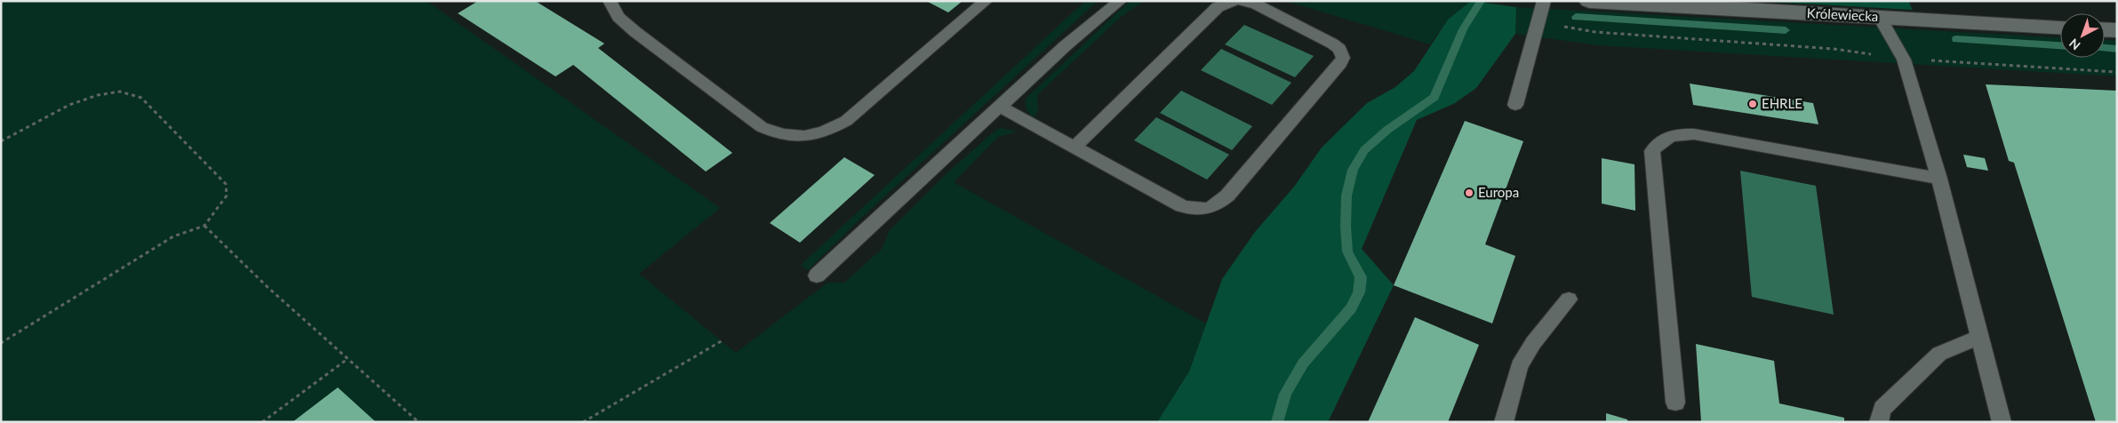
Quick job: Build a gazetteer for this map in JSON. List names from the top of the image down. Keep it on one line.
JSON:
{"streets":{"main road":["Królewiecka"]},"places":["EHRLE","Europa"],"north":"bottom left"}
